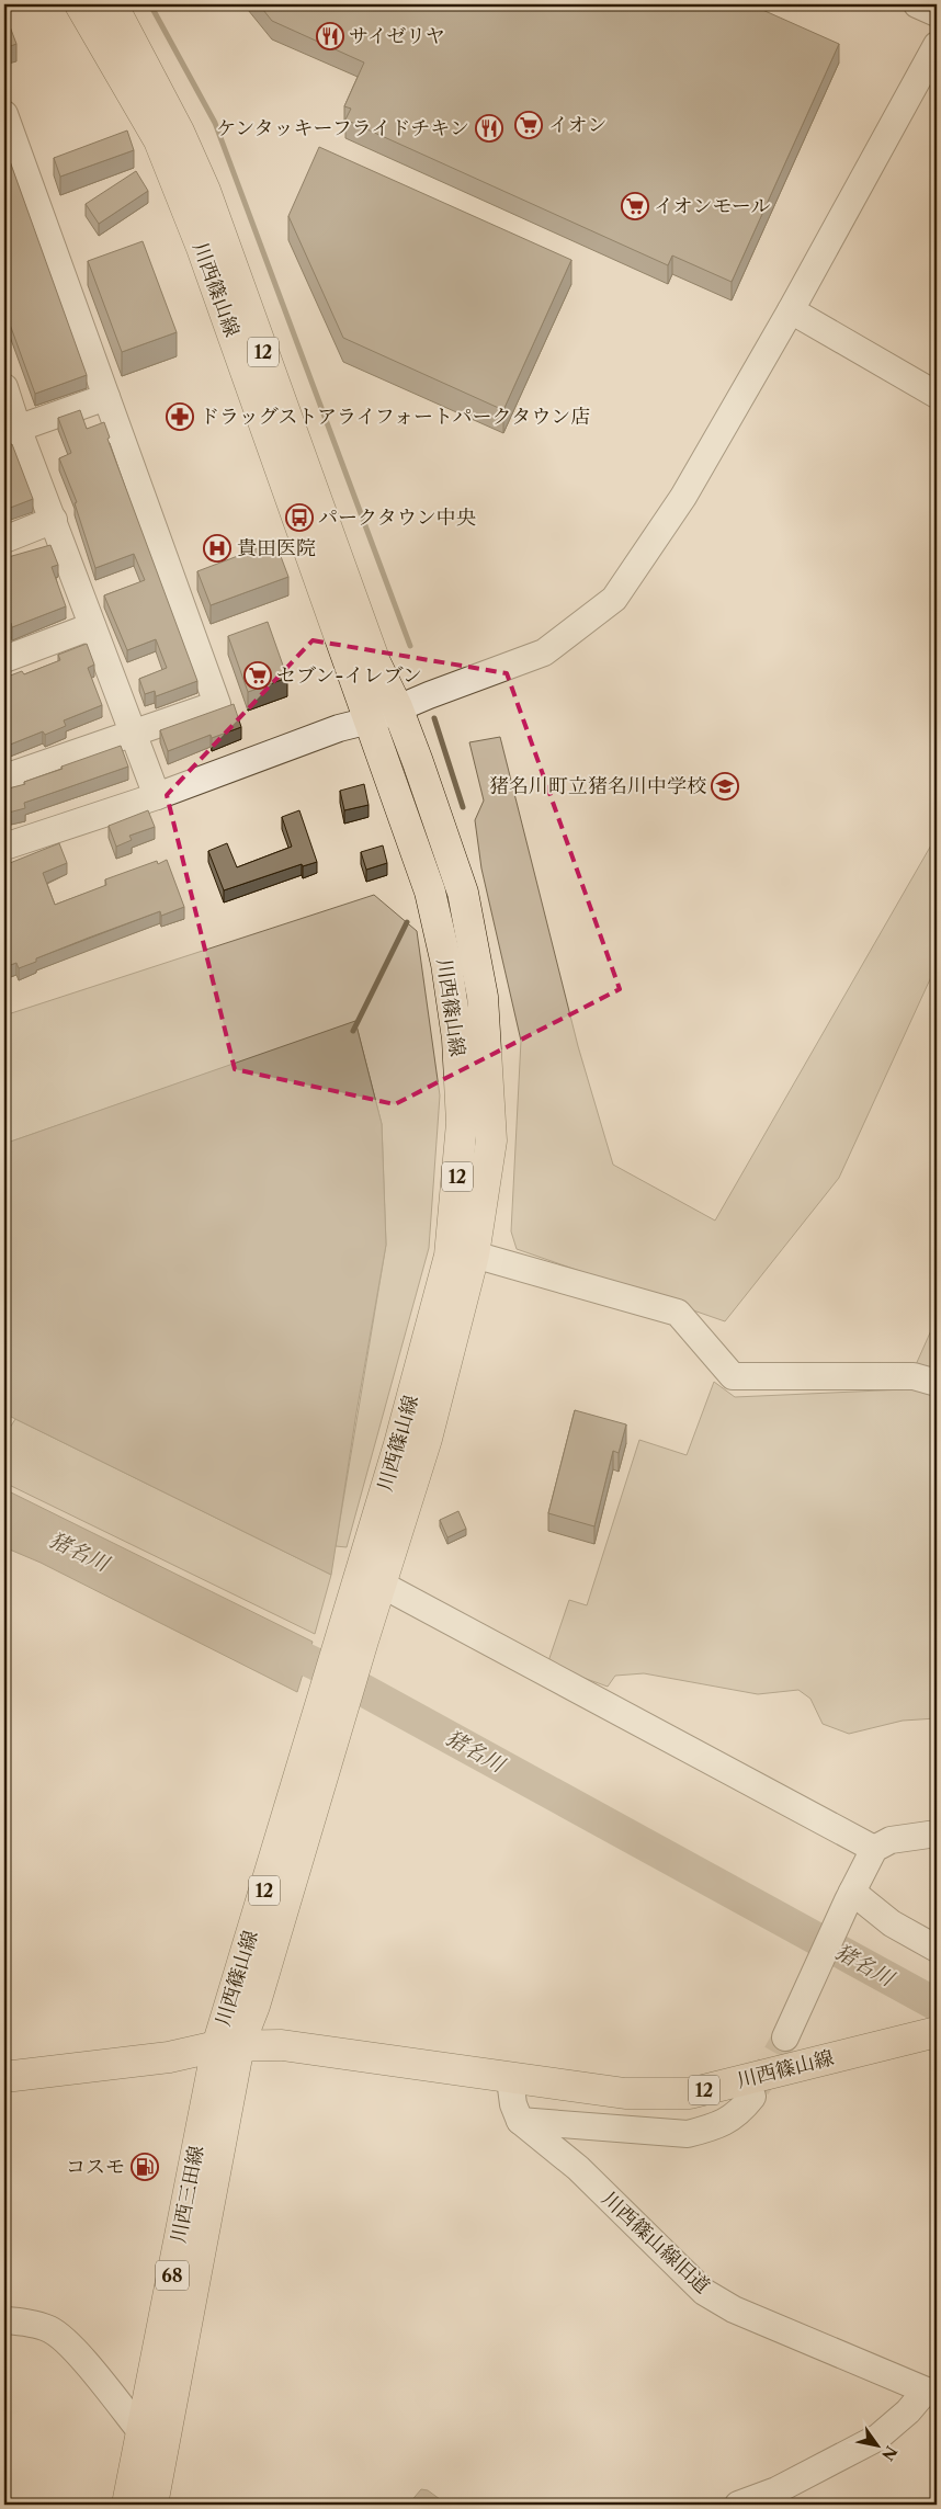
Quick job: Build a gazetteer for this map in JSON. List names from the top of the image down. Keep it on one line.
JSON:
{"streets":{"main road":["川西篠山線","12","川西三田線","68"],"street":["川西篠山線旧道"]},"crossings":[["川西篠山線","川西三田線"]],"water":["猪名川"],"places":{"restaurant":["サイゼリヤ","ケンタッキーフライドチキン"],"supermarket":["イオン","イオンモール","セブン-イレブン"],"pharmacy":["ドラッグストアライフォートパークタウン店"],"bus stop":["パークタウン中央"],"hospital":["貴田医院"],"school or university":["猪名川町立猪名川中学校"],"fuel station":["コスモ"]},"north":"bottom right"}
